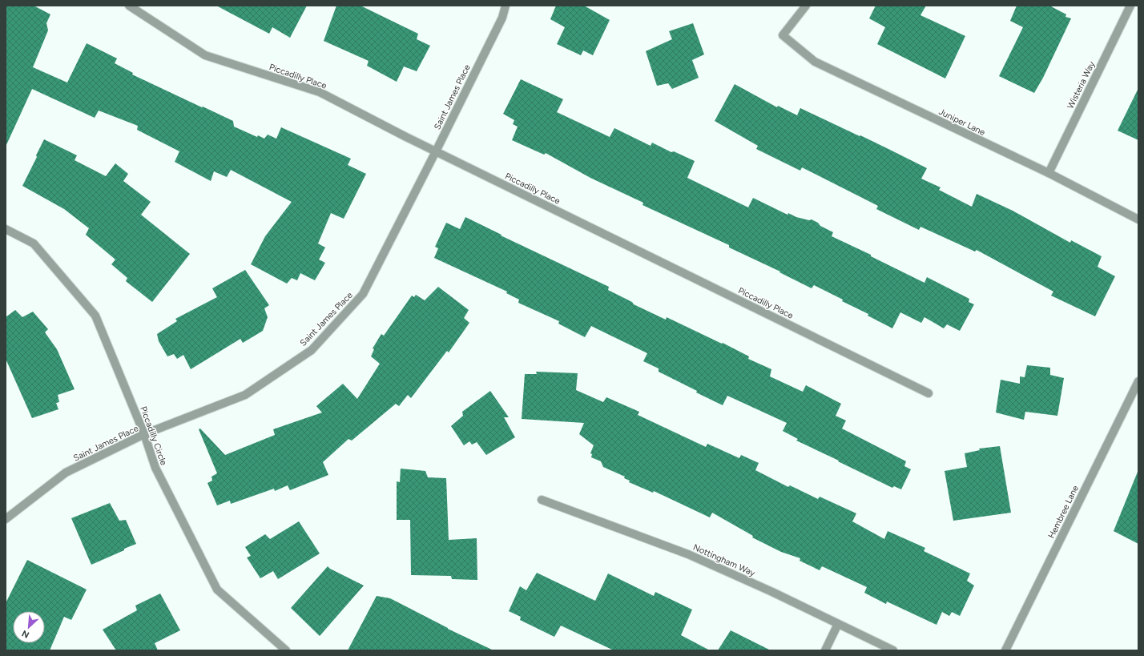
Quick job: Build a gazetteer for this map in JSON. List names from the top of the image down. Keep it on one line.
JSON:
{"streets":{"street":["Piccadilly Place","Wisteria Way","Saint James Place","Juniper Lane","Piccadilly Circle","Hembree Lane","Nottingham Way"]},"crossings":[["Piccadilly Place","Saint James Place"],["Wisteria Way","Juniper Lane"],["Saint James Place","Piccadilly Circle"]],"north":"bottom left"}
